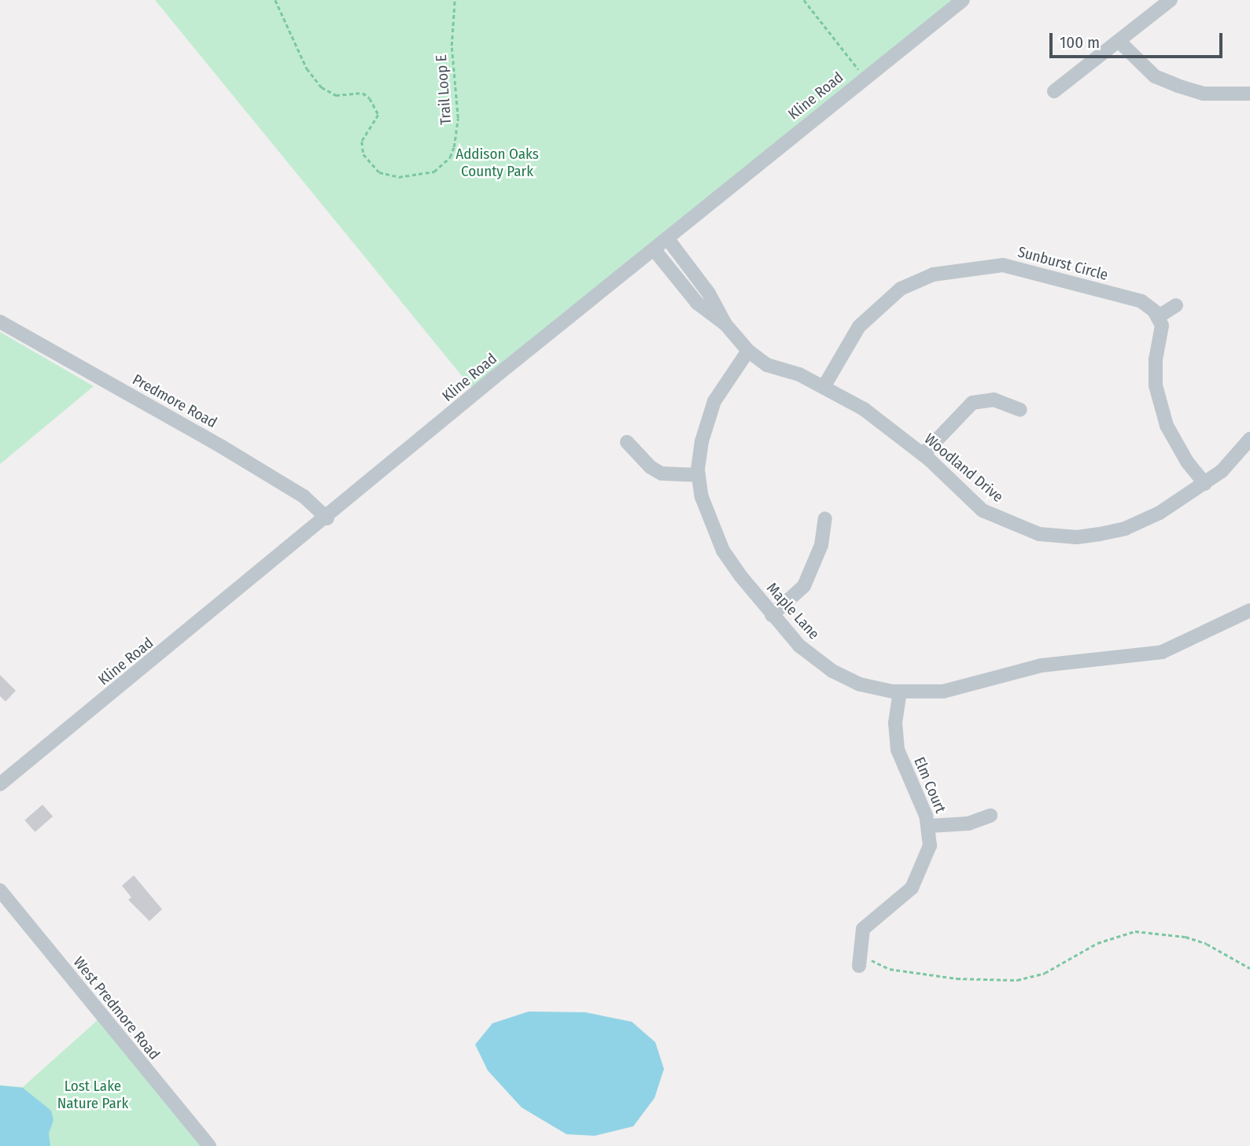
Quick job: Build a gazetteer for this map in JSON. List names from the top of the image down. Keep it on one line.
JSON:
{"streets":{"street":["Kline Road","Sunburst Circle","Predmore Road","Woodland Drive","Maple Lane","Elm Court","West Predmore Road"],"path":["Trail Loop E"]},"crossings":[["Kline Road","Predmore Road"],["Kline Road","Woodland Drive"],["Sunburst Circle","Woodland Drive"],["Woodland Drive","Maple Lane"],["Maple Lane","Elm Court"]],"parks":["Addison Oaks County Park","Lost Lake Nature Park"],"scale_bar":"100 m"}
